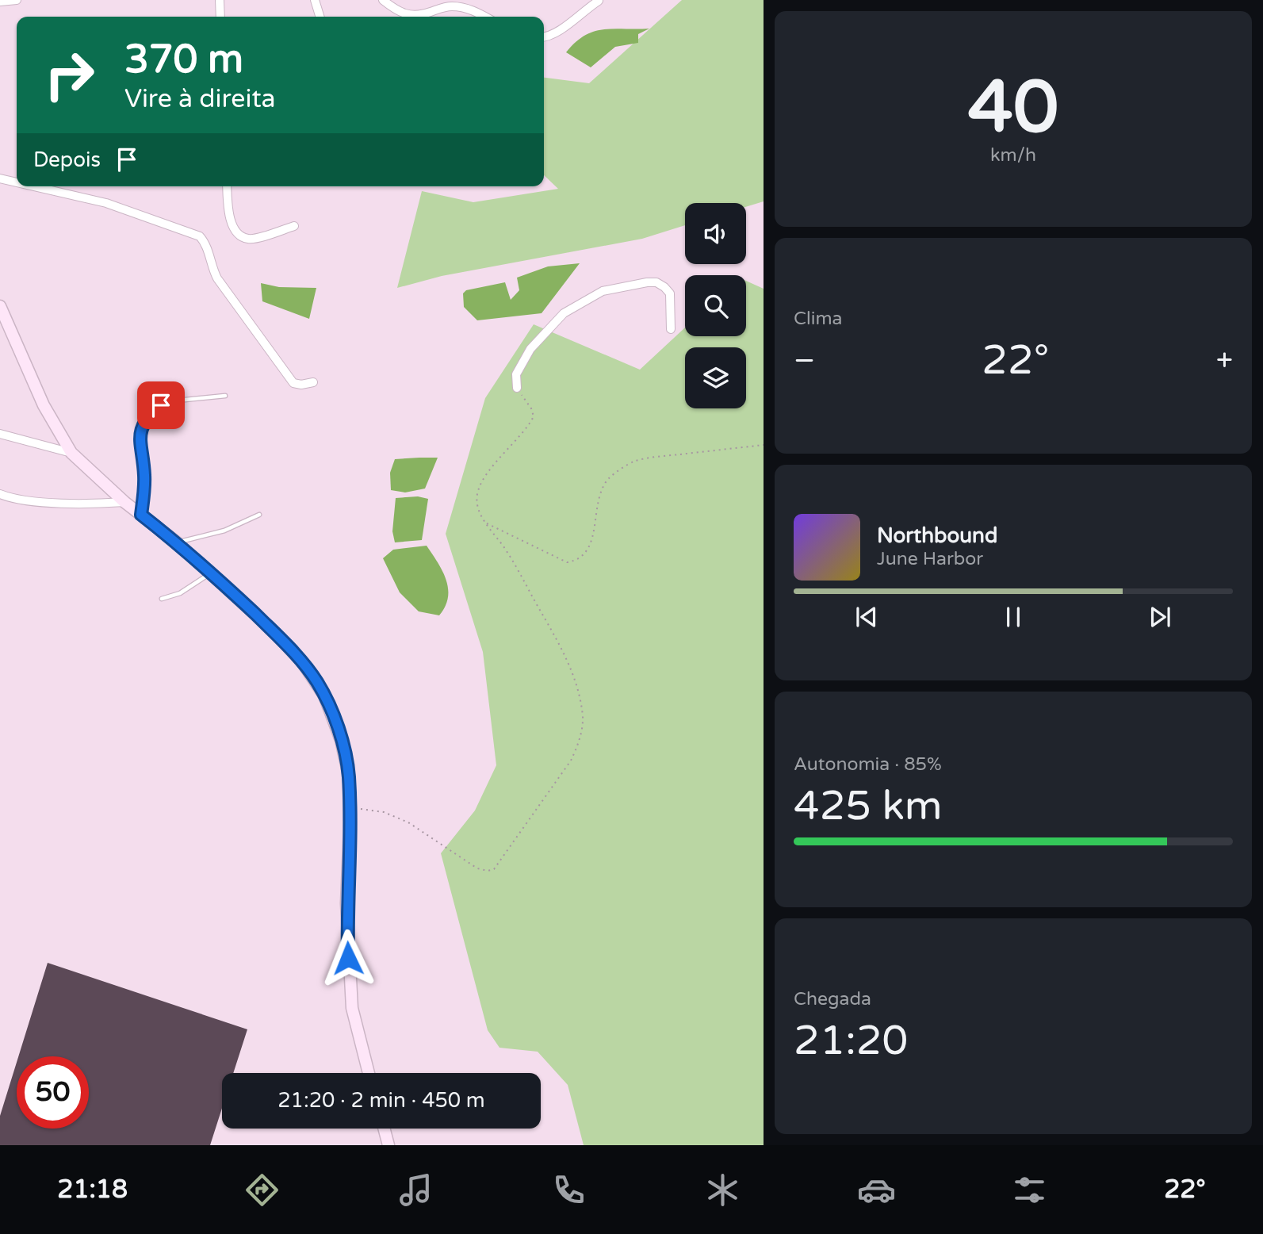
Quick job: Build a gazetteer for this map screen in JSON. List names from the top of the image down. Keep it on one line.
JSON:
{"page":{"tile":[["40","km/h"],"Clima",["Autonomia · 85%","425 km"],["Chegada","21:20"]],"turn":["370 m","Vire à direita"],"then":"Depois","heat":["−","22°","+"],"song":["Northbound","June Harbor"],"limit":"50","trip":"21:20 · 2 min · 450 m","tabs":["21:18","22°"]}}
